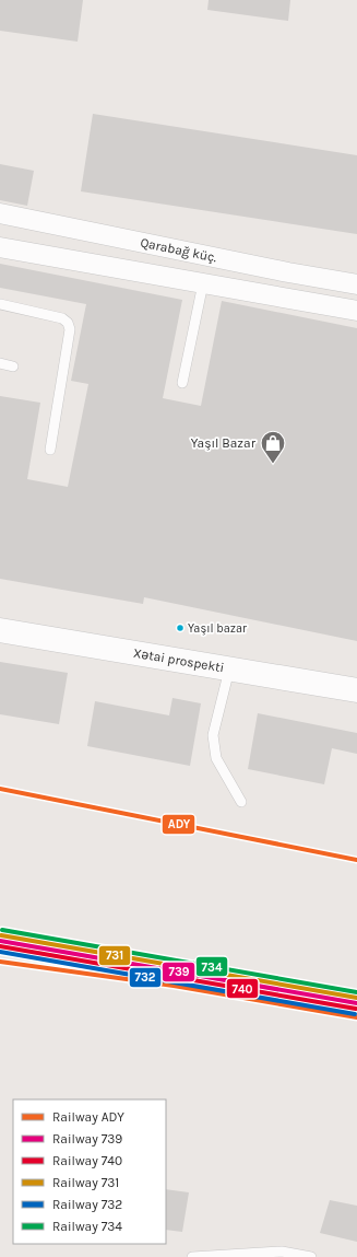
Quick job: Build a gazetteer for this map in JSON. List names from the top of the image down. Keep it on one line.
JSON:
{"streets":{"main road":["Xətai prospekti"],"street":["Qarabağ küç."]},"places":{"shop":["Yaşıl Bazar"],"other":["Yaşıl bazar"]},"lines":["rail line ADY","rail line 734","rail line 731","rail line 739","rail line 740","rail line 732"],"legend":["Railway ADY","Railway 739","Railway 740","Railway 731","Railway 732","Railway 734"]}
